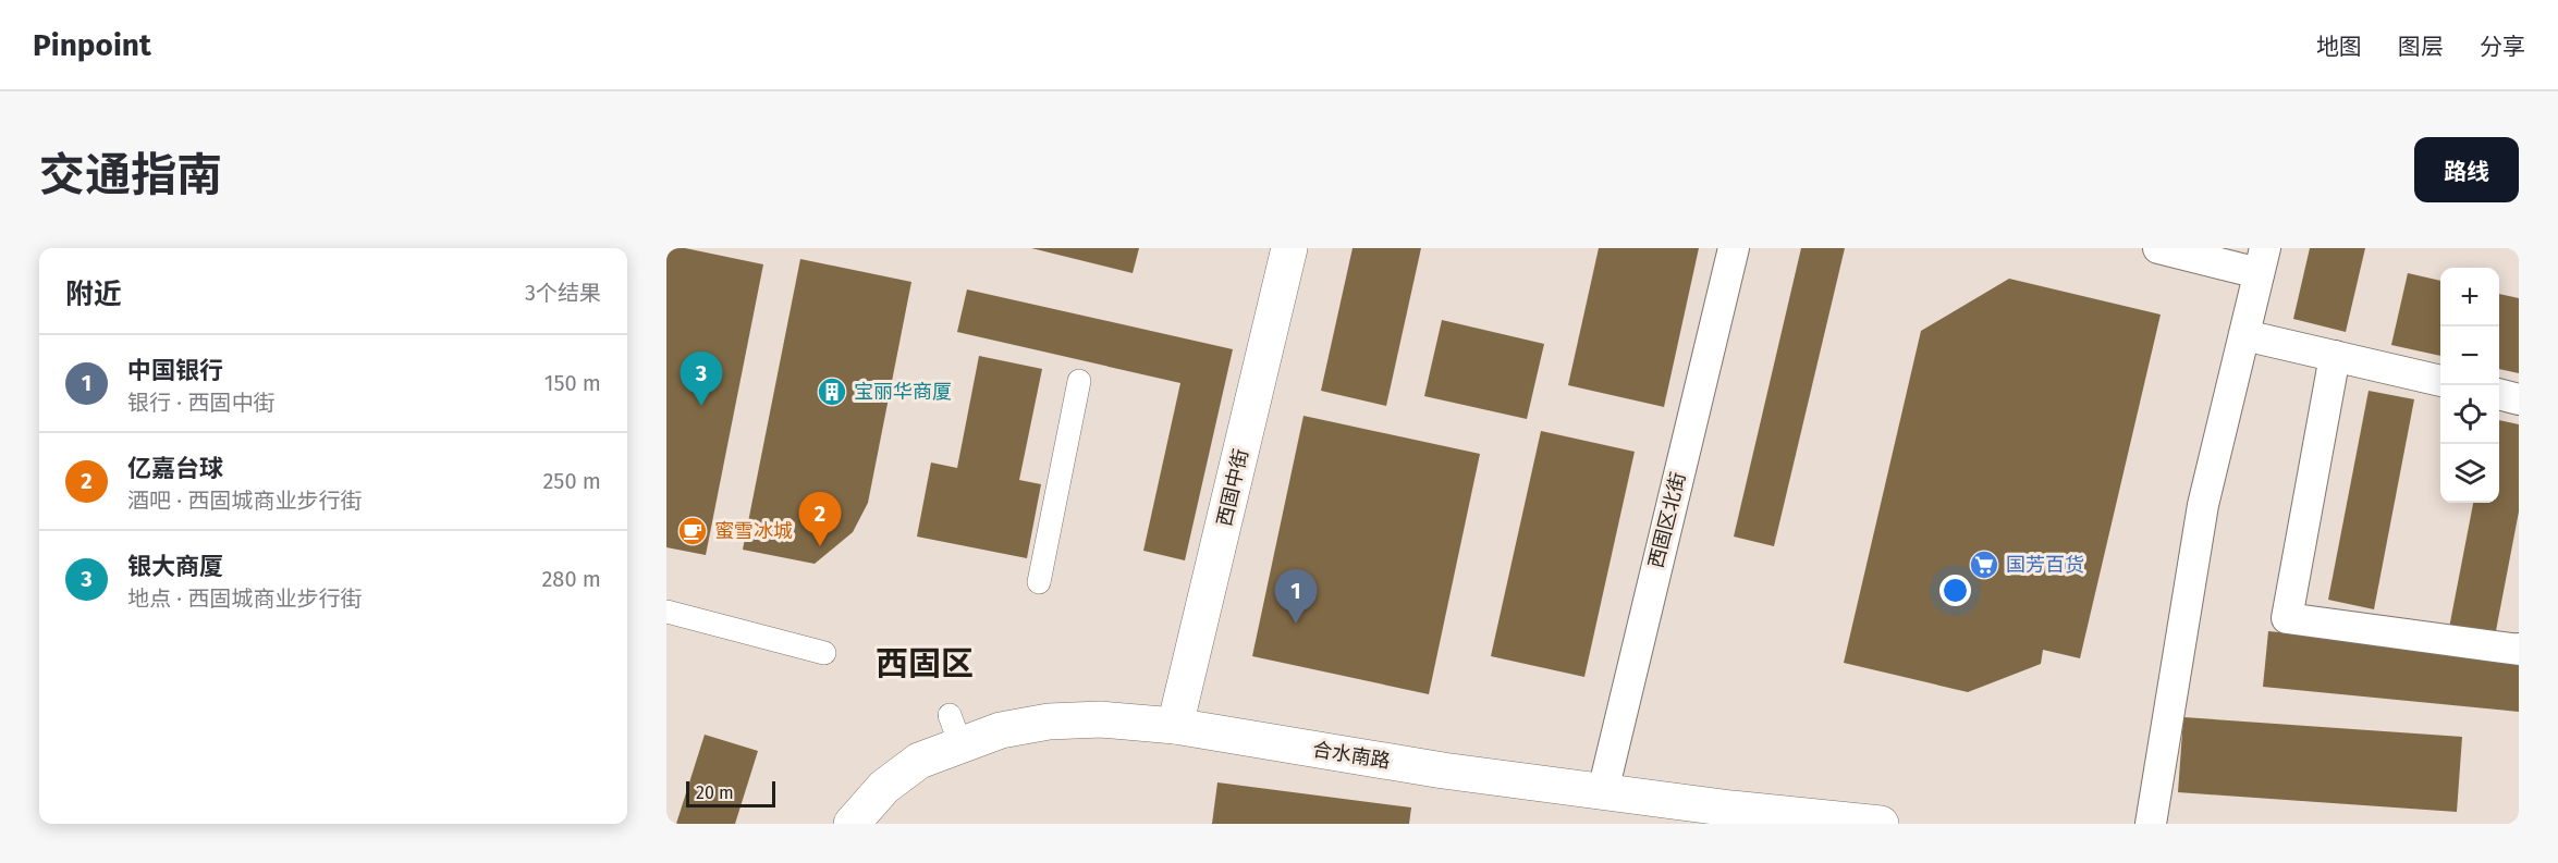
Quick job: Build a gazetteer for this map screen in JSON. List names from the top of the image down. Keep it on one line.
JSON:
{"streets":{"main road":["西固中街","合水南路"],"street":["西固区北街"]},"crossings":[["西固中街","合水南路"],["西固区北街","合水南路"]],"districts":["西固区"],"places":{"building":["宝丽华商厦"],"cafe":["蜜雪冰城"],"supermarket":["国芳百货"]},"scale_bar":"20 m","page":{"header":"Pinpoint","nav":["地图","图层","分享"],"title":"交通指南","buttons":"路线","heading":["附近","3个结果"],"map_buttons":["+","−"],"list":[{"mark":"1","name":"中国银行","note":"银行 · 西固中街","value":"150 m"},{"mark":"2","name":"亿嘉台球","note":"酒吧 · 西固城商业步行街","value":"250 m"},{"mark":"3","name":"银大商厦","note":"地点 · 西固城商业步行街","value":"280 m"}],"pins":["3","2","1"],"scale":"20 m"}}
